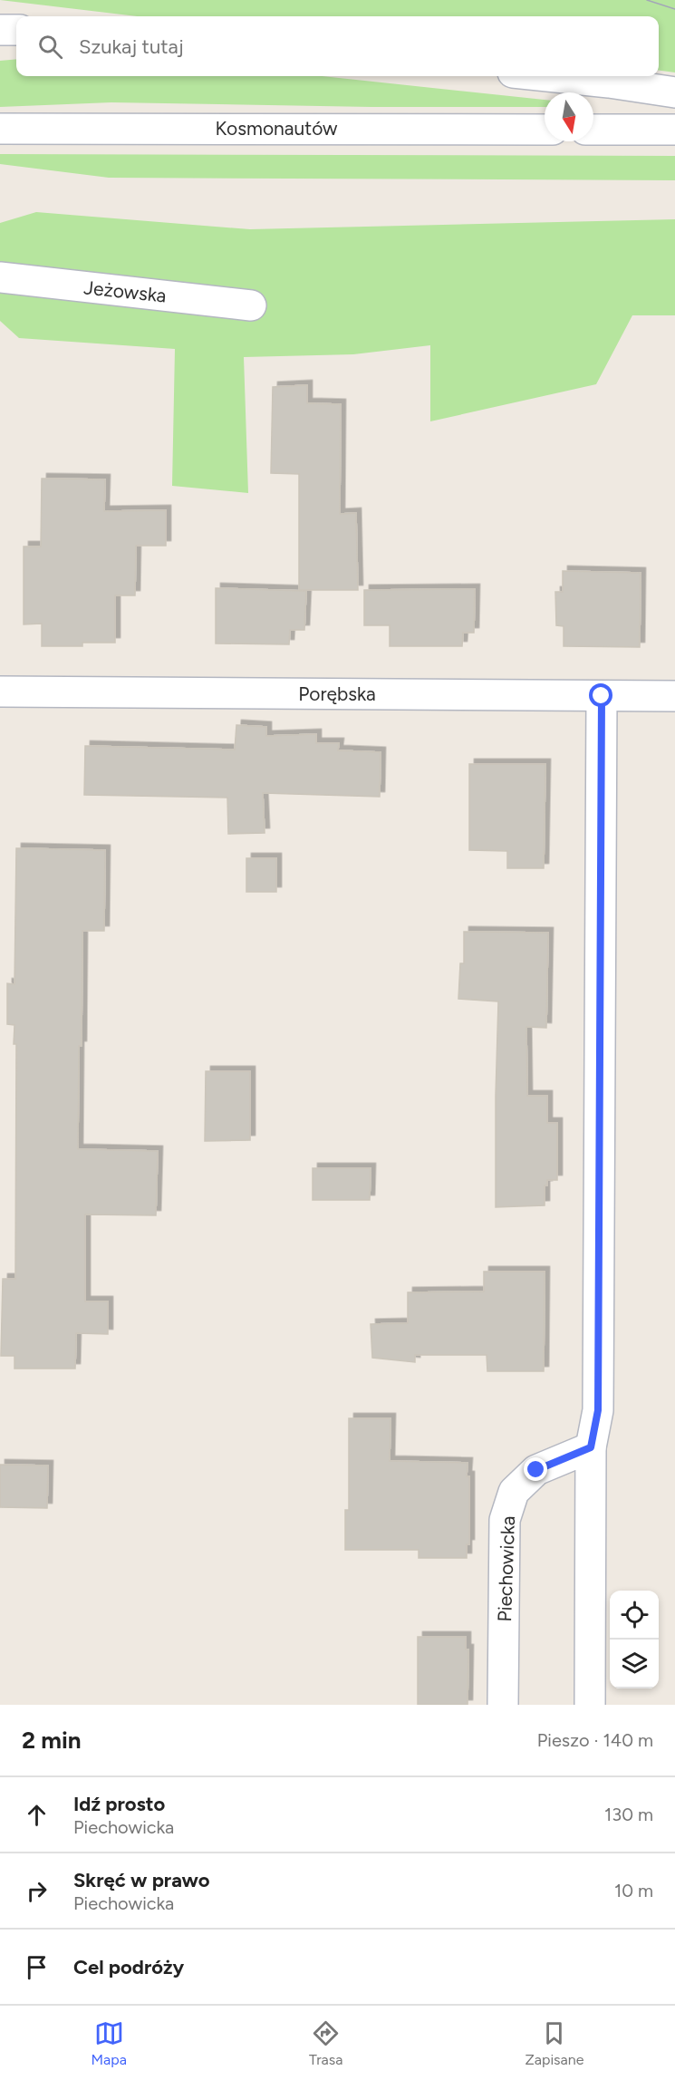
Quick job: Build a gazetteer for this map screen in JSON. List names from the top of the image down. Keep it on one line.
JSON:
{"streets":{"street":["Kosmonautów","Jeżowska","Porębska","Piechowicka"]},"north":"bottom","page":{"search":"Szukaj tutaj","heading":["2 min","Pieszo · 140 m"],"list":[["Idź prosto","Piechowicka","130 m"],["Skręć w prawo","Piechowicka","10 m"],"Cel podróży"],"nav":["Mapa","Trasa","Zapisane"]}}
